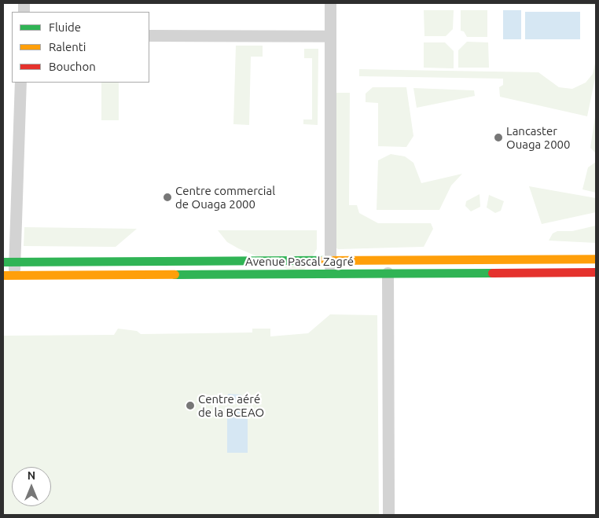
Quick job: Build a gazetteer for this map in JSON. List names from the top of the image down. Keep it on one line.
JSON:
{"streets":{"main road":["Avenue Pascal Zagré"]},"places":["Lancaster Ouaga 2000","Centre commercial de Ouaga 2000","Centre aéré de la BCEAO"],"legend":["Fluide","Ralenti","Bouchon"],"north":"top"}
